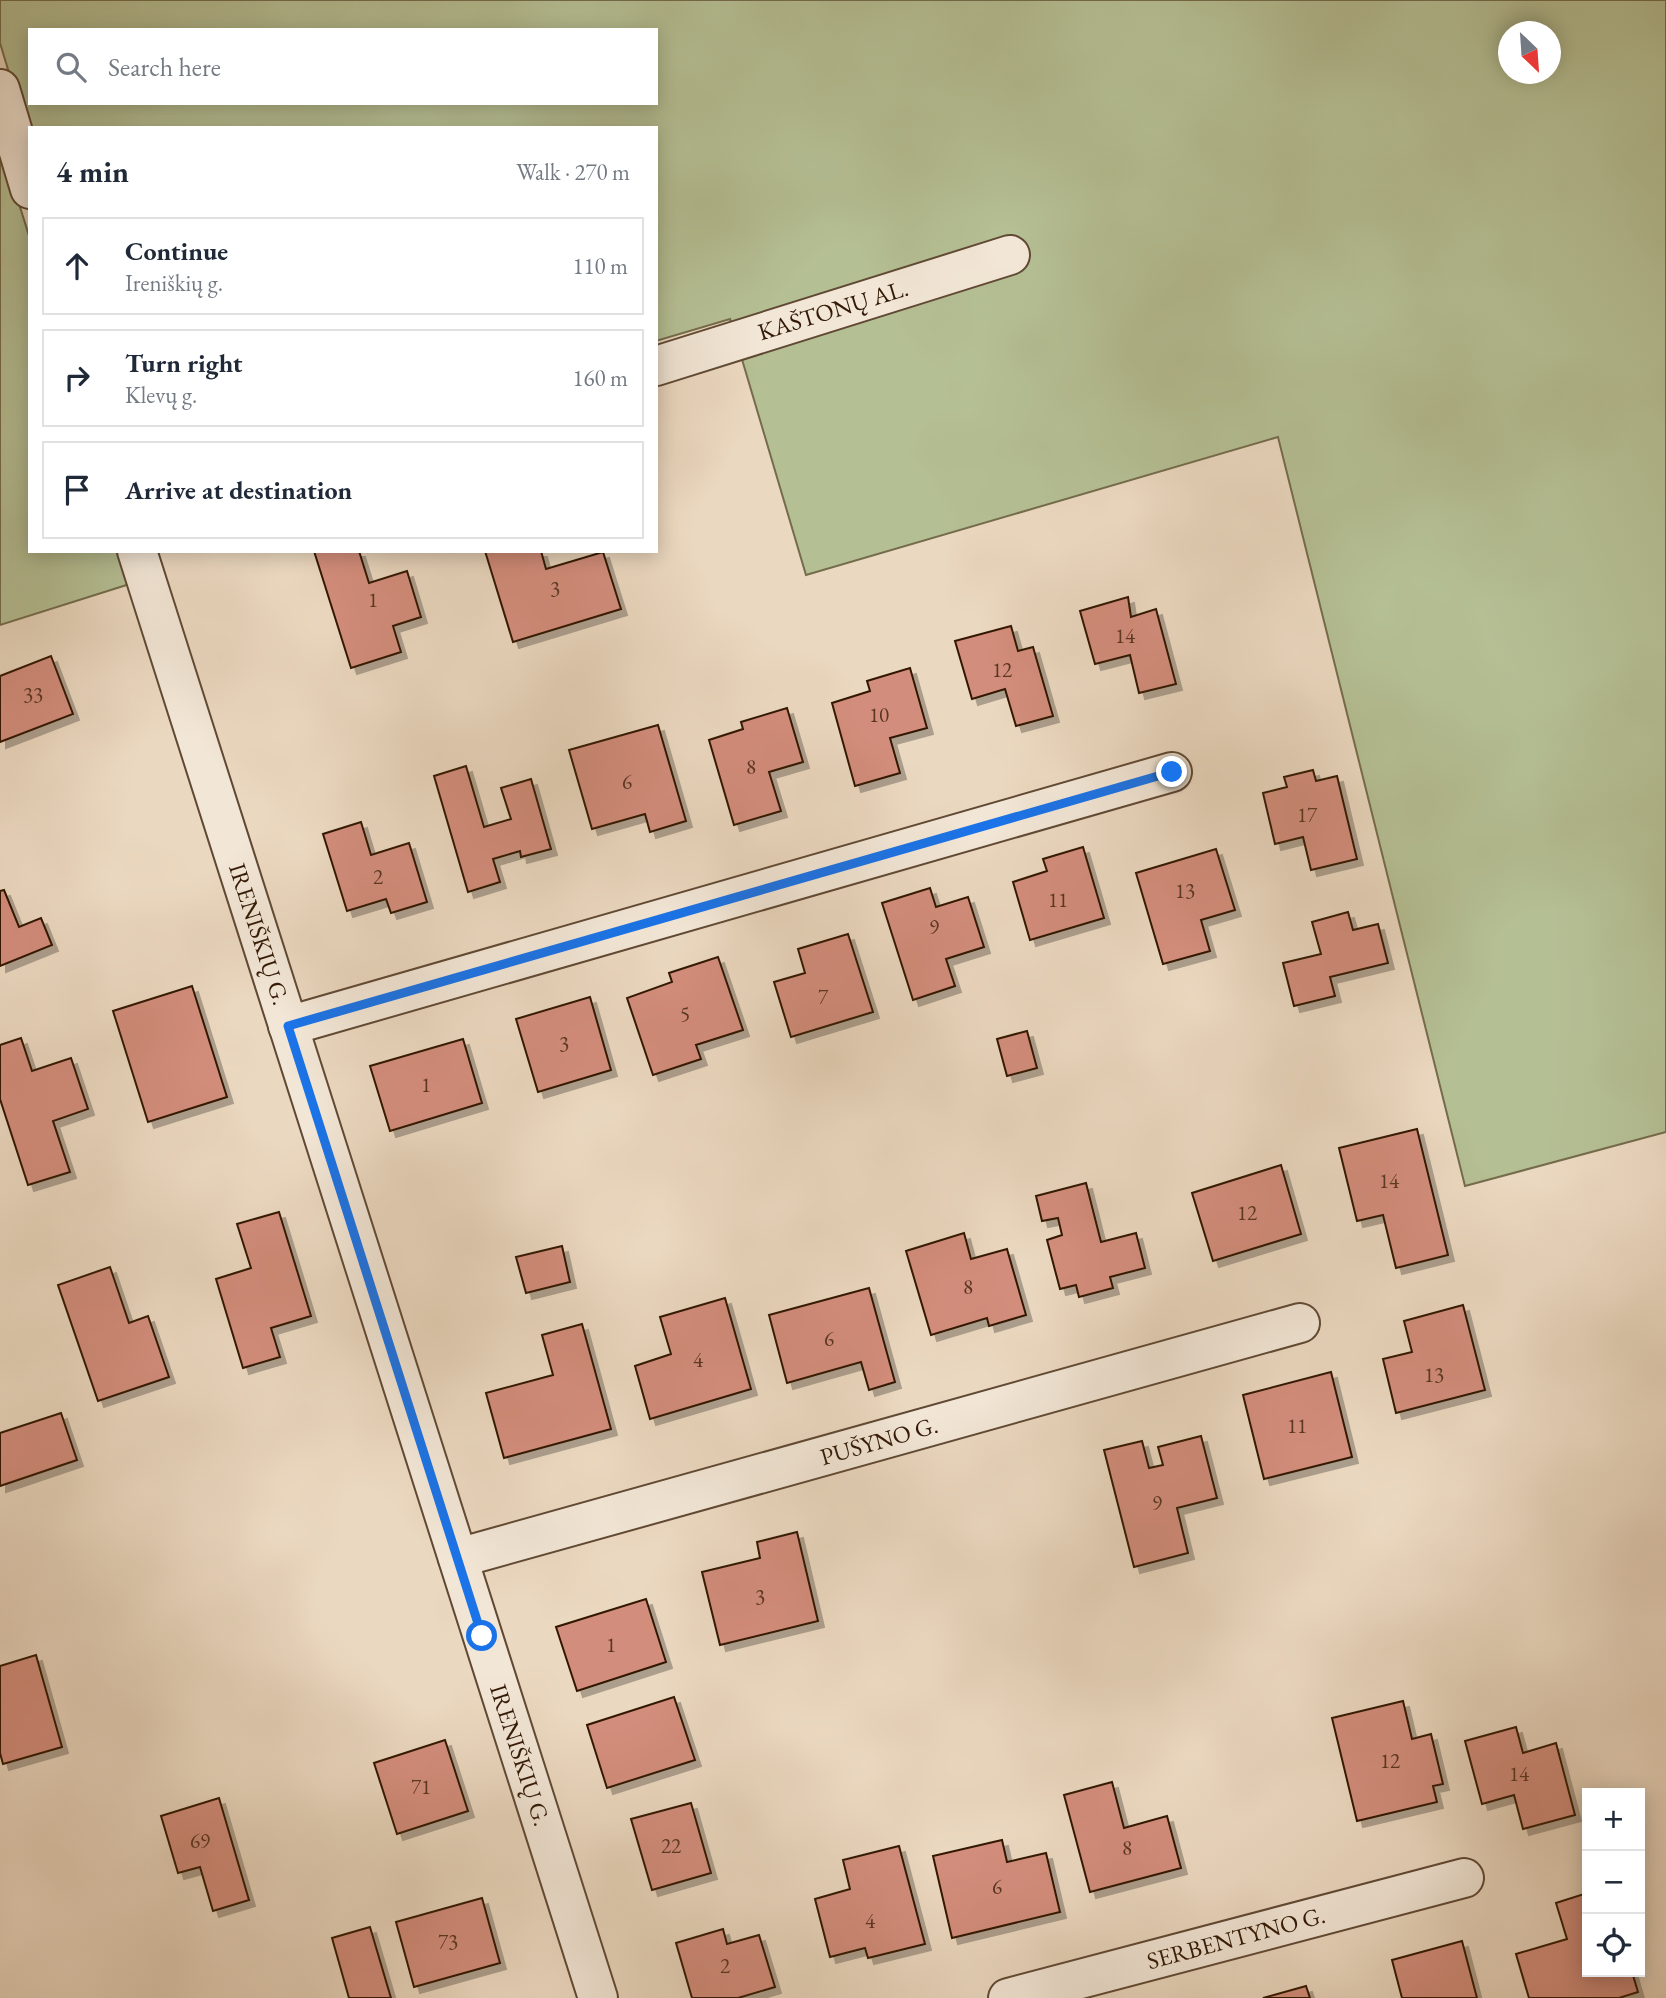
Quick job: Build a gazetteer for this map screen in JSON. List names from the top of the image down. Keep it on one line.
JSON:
{"streets":{"street":["KAŠTONŲ AL.","IRENIŠKIŲ G.","PUŠYNO G.","SERBENTYNO G."]},"crossings":[["IRENIŠKIŲ G.","PUŠYNO G."]],"house_numbers":["3","1","14","12","33","10","8","6","17","2","13","11","9","7","5","3","1","14","12","8","6","4","13","11","9","3","1","12","14","71","69","22","8","6","4","73","2"],"north":"bottom right","page":{"search":"Search here","heading":["4 min","Walk · 270 m"],"list":[["Continue","Ireniškių g.","110 m"],["Turn right","Klevų g.","160 m"],"Arrive at destination"],"map_buttons":["+","−"]}}
